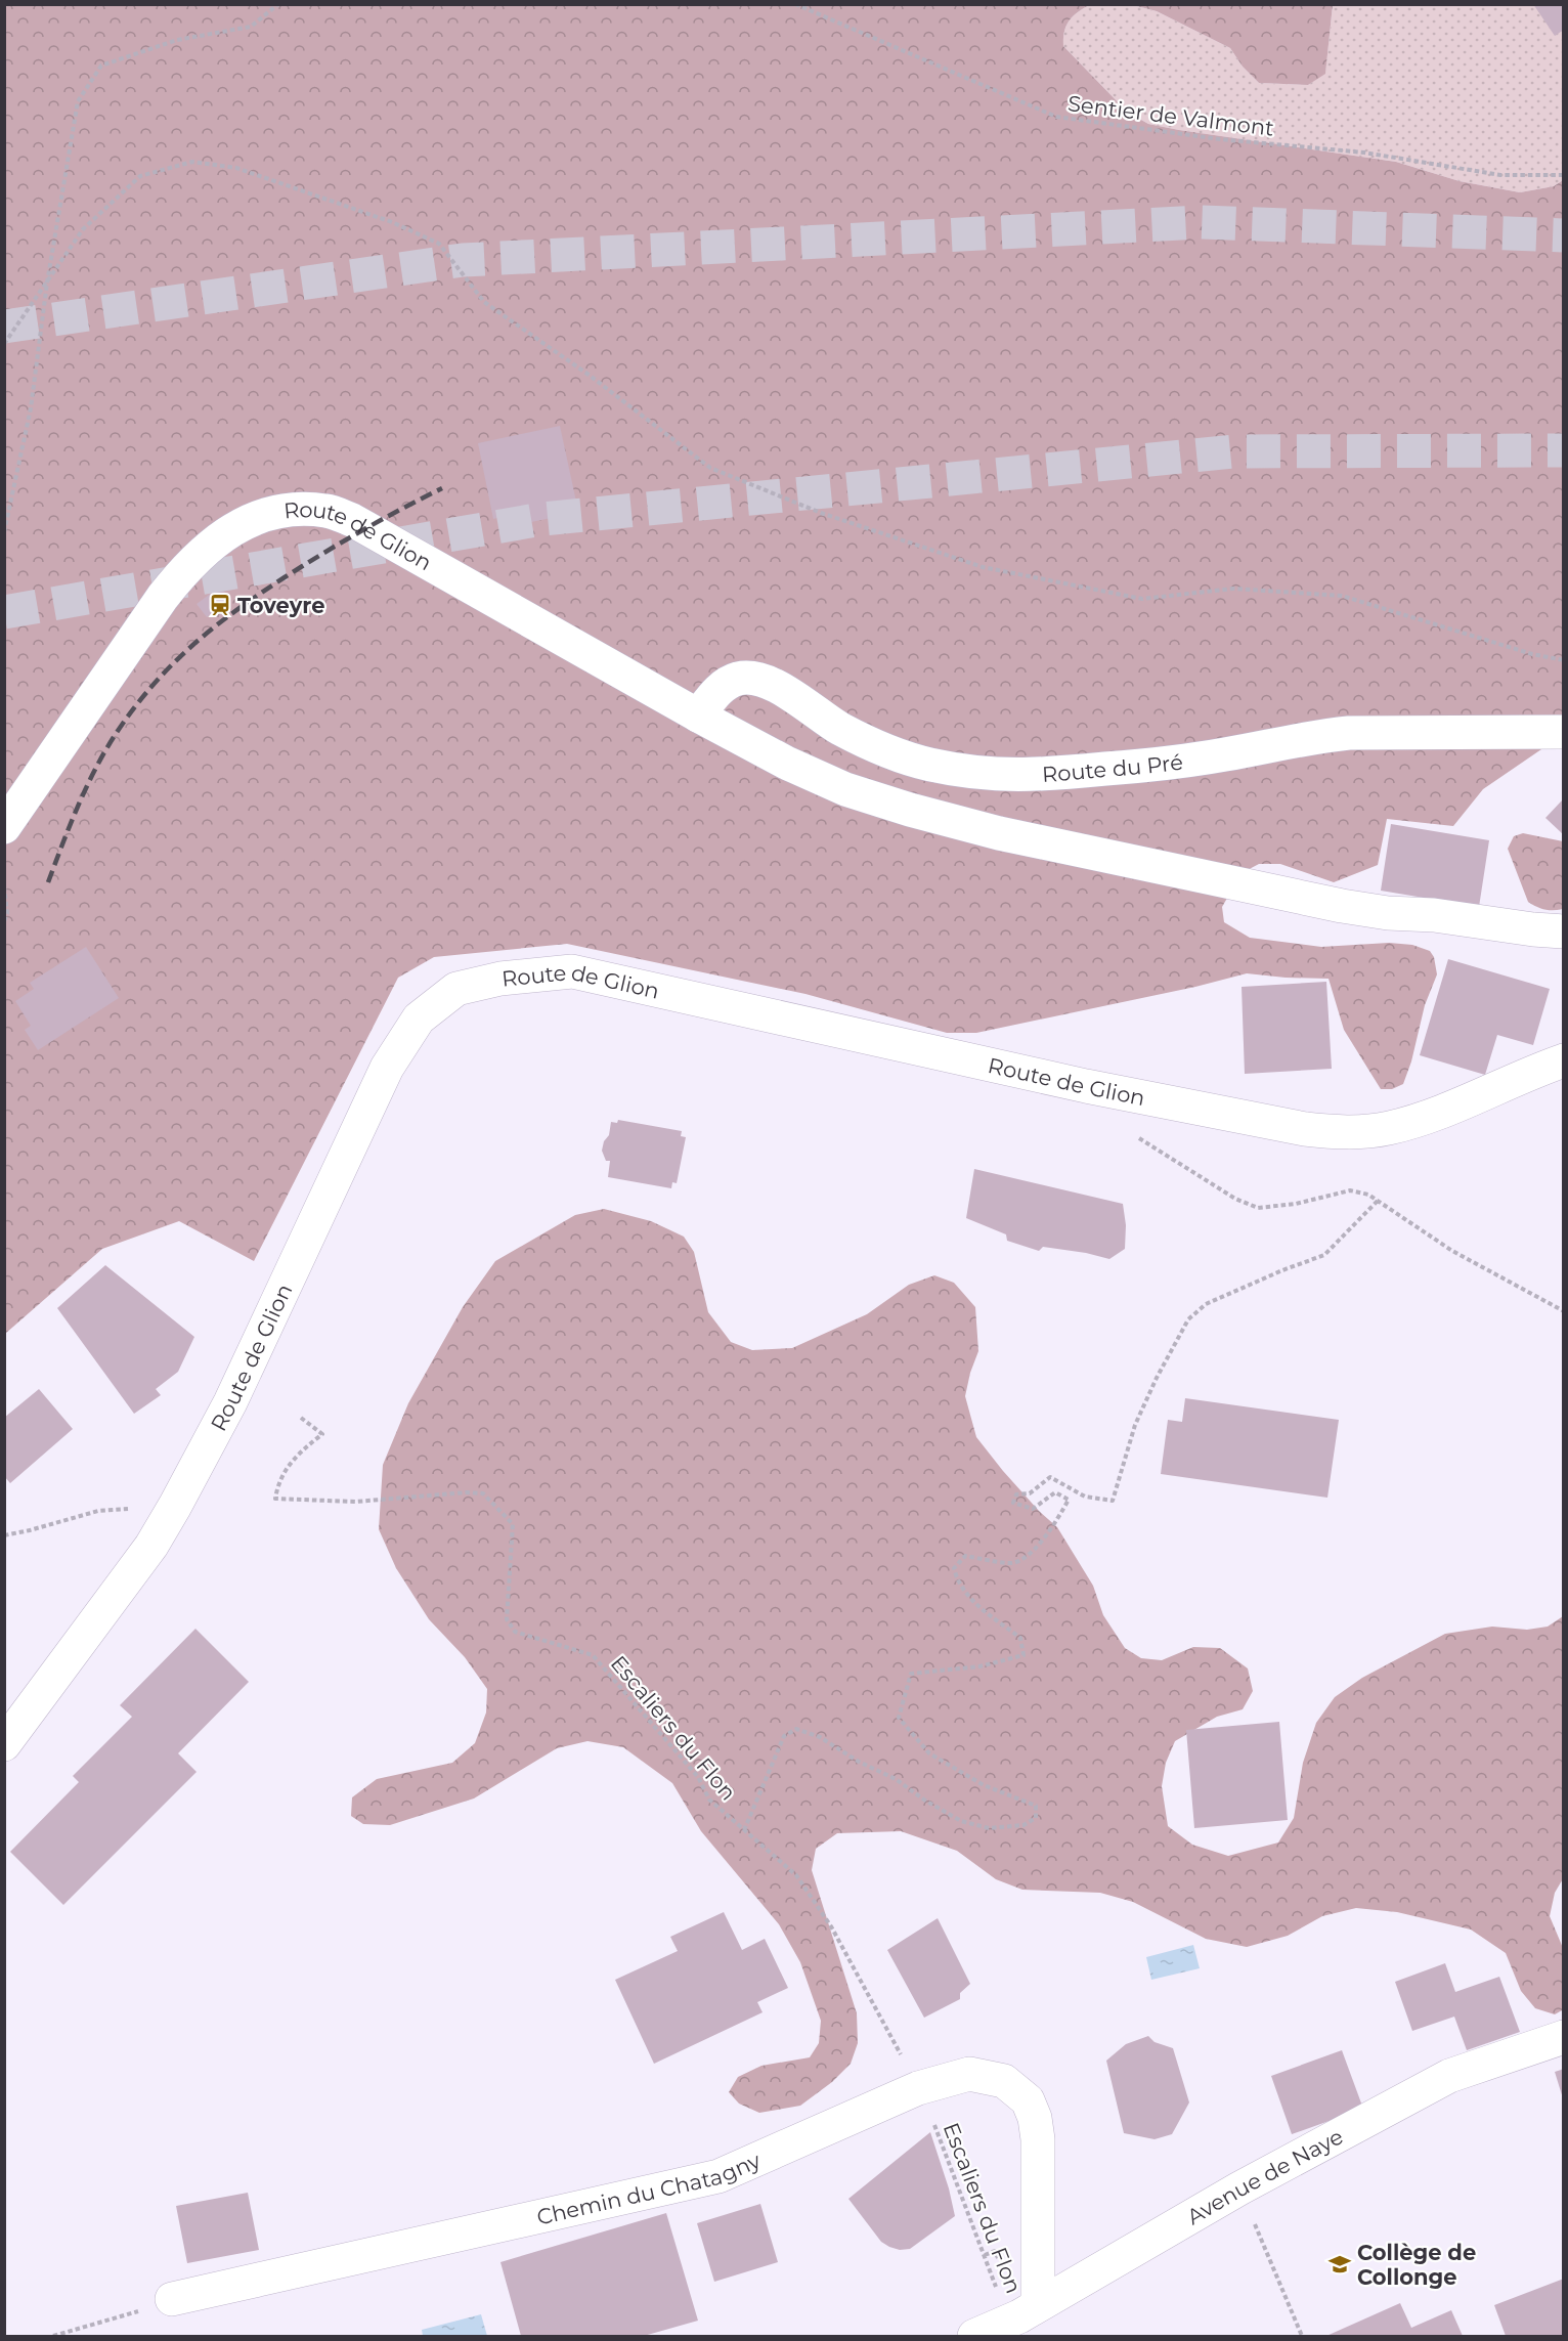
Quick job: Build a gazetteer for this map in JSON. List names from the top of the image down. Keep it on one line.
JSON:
{"streets":{"street":["Route de Glion","Route du Pré","Avenue de Naye","Chemin du Chatagny"],"path":["Sentier de Valmont","Escaliers du Flon"]},"crossings":[["Route de Glion","Route du Pré"],["Escaliers du Flon","Chemin du Chatagny"],["Avenue de Naye","Chemin du Chatagny"]],"places":{"station":["Toveyre"],"school or university":["Collège de Collonge"]}}
